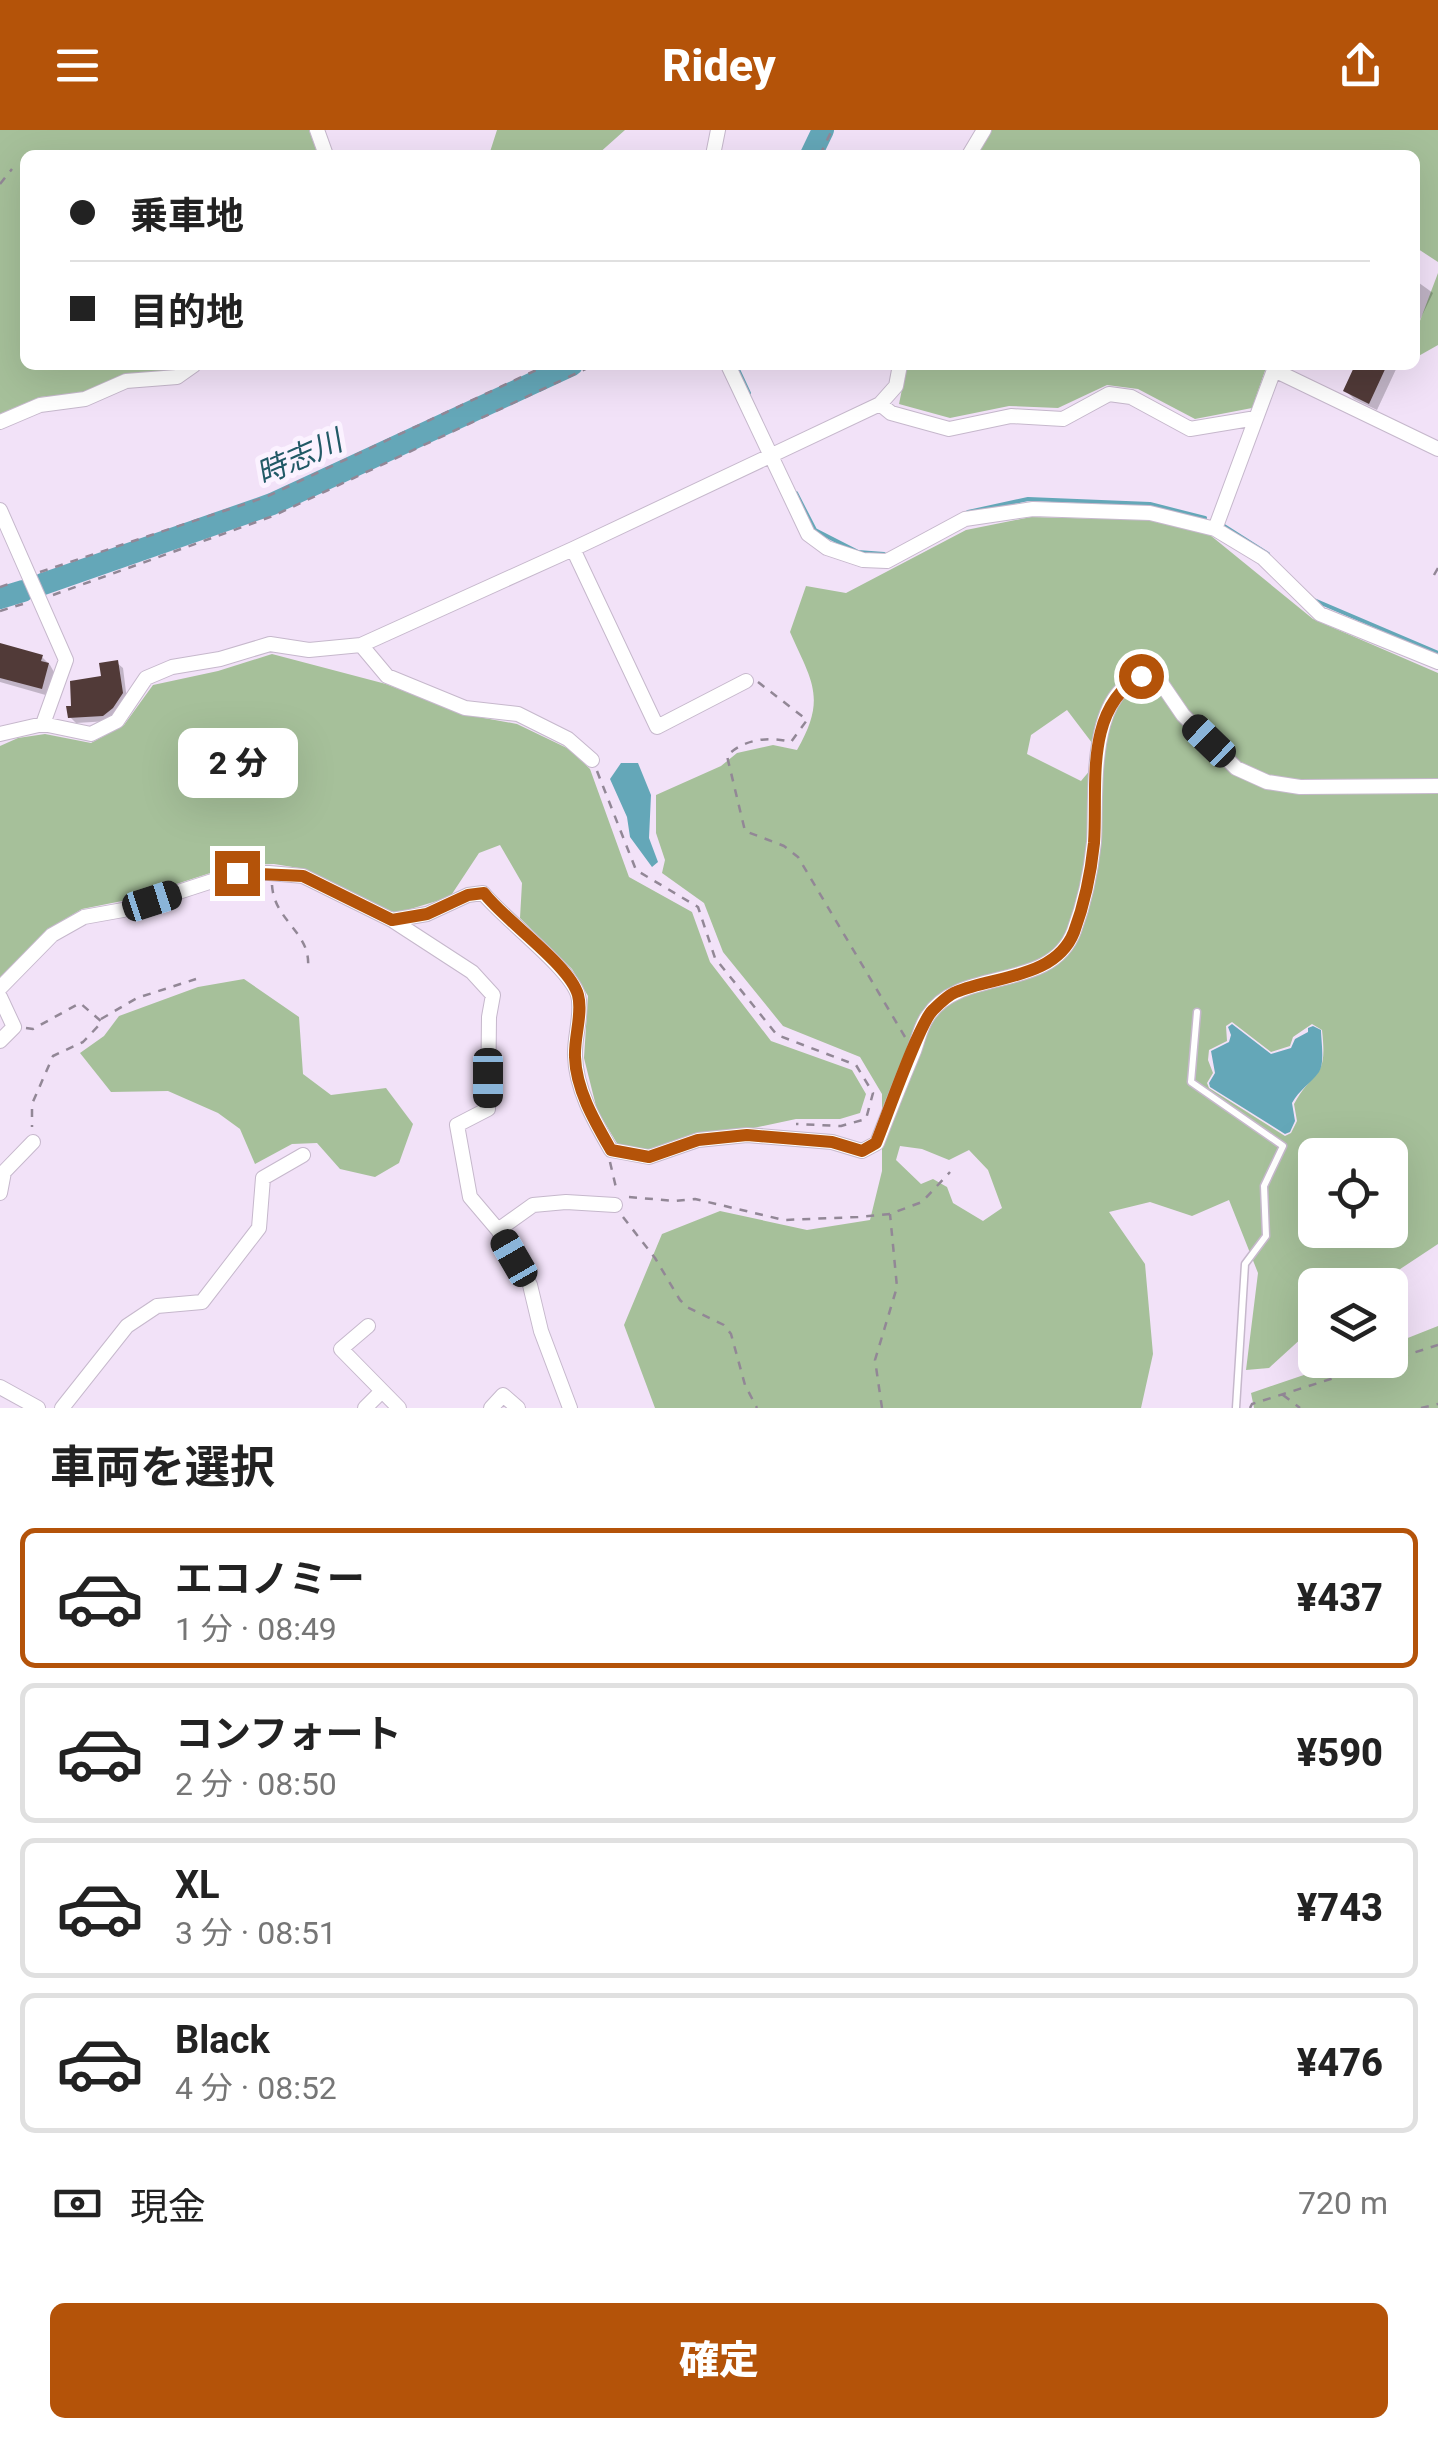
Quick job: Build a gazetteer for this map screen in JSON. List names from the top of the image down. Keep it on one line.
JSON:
{"water":["時志川"],"page":{"header":"Ridey","banner":["乗車地","目的地"],"bubble":"2 分","heading":"車両を選択","list":[{"name":"エコノミー","note":"1 分 · 08:49","value":"¥437"},{"name":"コンフォート","note":"2 分 · 08:50","value":"¥590"},{"name":"XL","note":"3 分 · 08:51","value":"¥743"},{"name":"Black","note":"4 分 · 08:52","value":"¥476"}],"pay":["現金","720 m"],"buttons":"確定"}}
